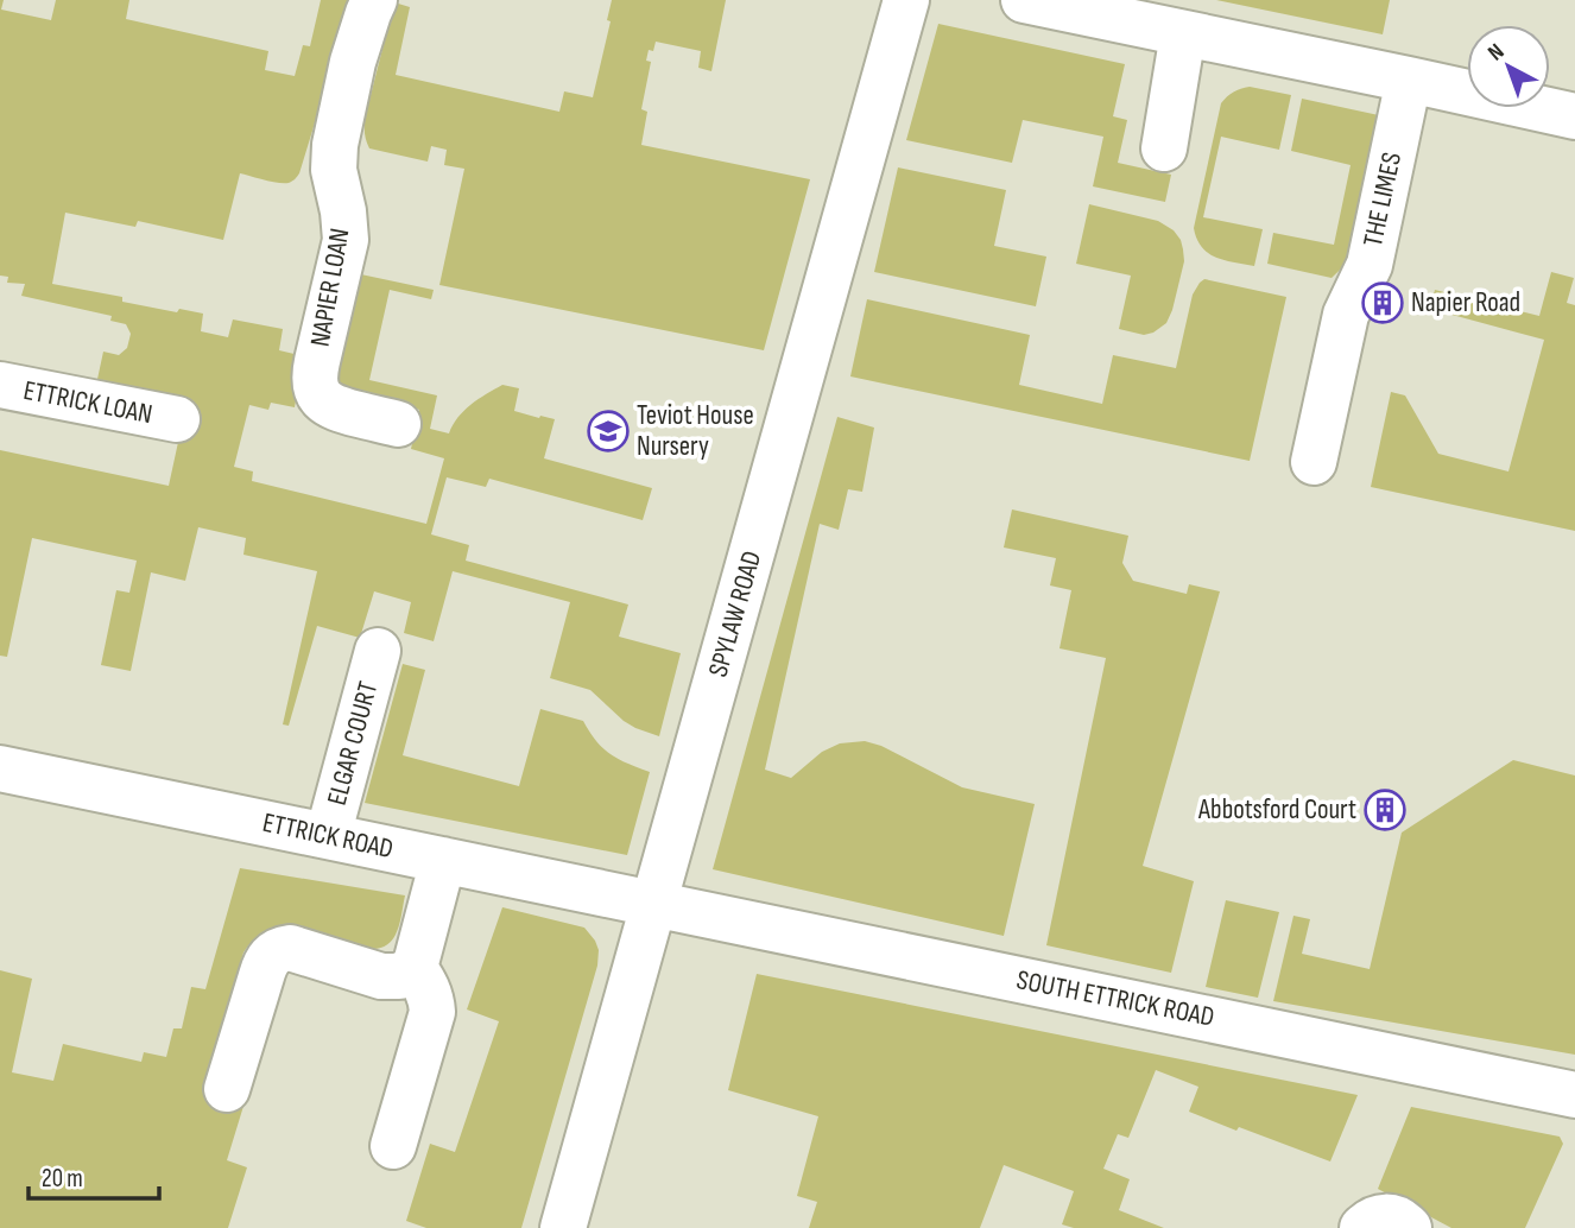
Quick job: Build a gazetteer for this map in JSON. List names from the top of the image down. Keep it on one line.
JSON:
{"streets":{"street":["THE LIMES","NAPIER LOAN","ETTRICK LOAN","SPYLAW ROAD","ELGAR COURT","ETTRICK ROAD","SOUTH ETTRICK ROAD"]},"crossings":[["SPYLAW ROAD","ETTRICK ROAD"],["SPYLAW ROAD","SOUTH ETTRICK ROAD"],["ELGAR COURT","ETTRICK ROAD"],["ETTRICK ROAD","SOUTH ETTRICK ROAD"]],"places":{"building":["Napier Road","Abbotsford Court"],"school or university":["Teviot House Nursery"]},"scale_bar":"20 m","north":"top left"}
